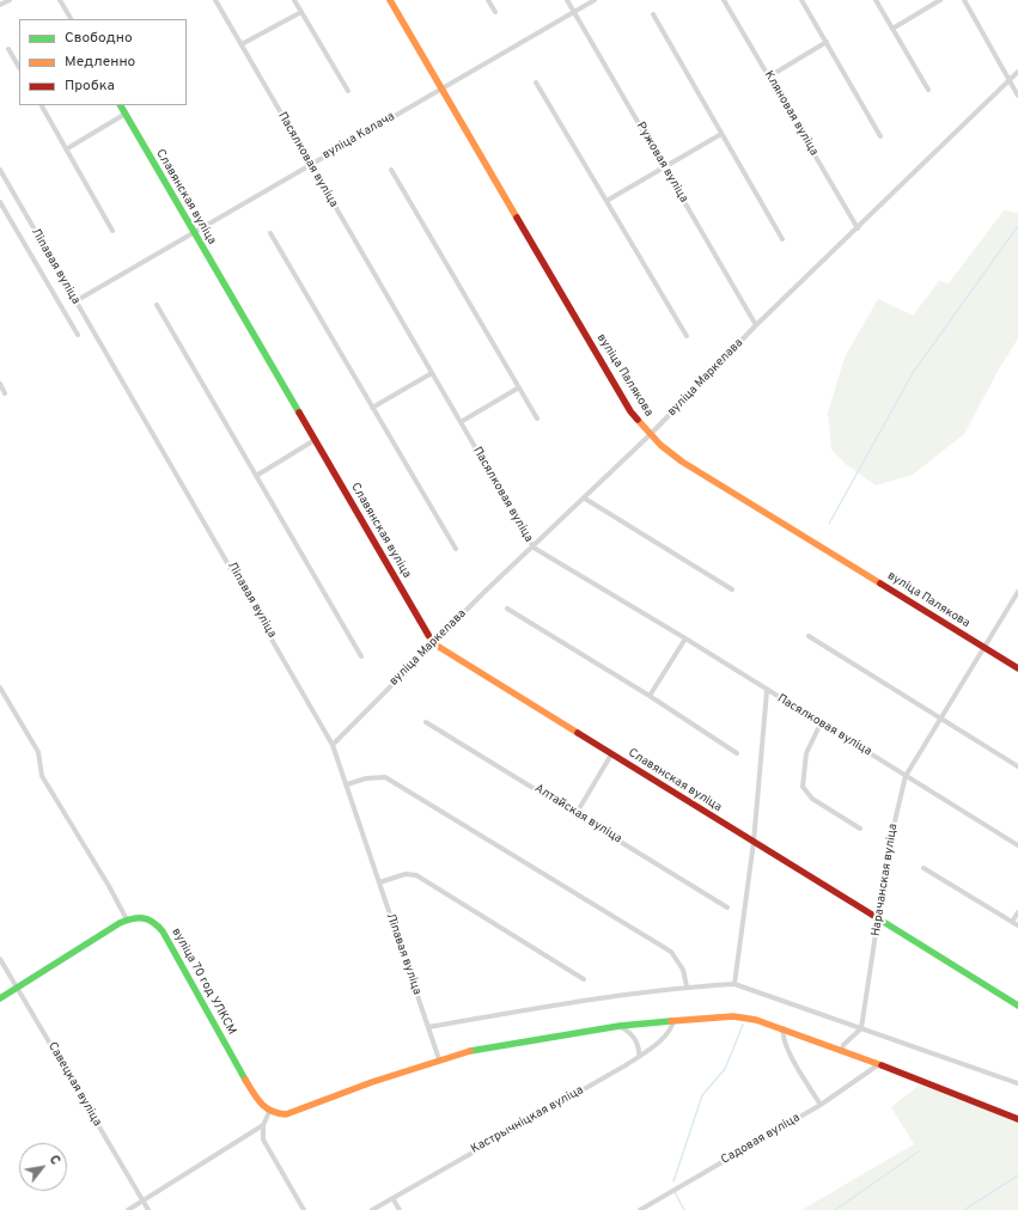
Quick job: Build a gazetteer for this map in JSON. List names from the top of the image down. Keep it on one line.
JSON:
{"streets":{"street":["Кляновая вуліца","вуліца Калача","Пасялковая вуліца","Ружовая вуліца","Славянская вуліца","Ліпавая вуліца","вуліца Палякова","вуліца Маркелава","Алтайская вуліца","Нарачанская вуліца","вуліца 70 год УЛКСМ","Савецкая вуліца","Кастрычніцкая вуліца","Садовая вуліца"]},"crossings":[["Кляновая вуліца","вуліца Маркелава"],["вуліца Калача","Пасялковая вуліца"],["вуліца Калача","Ружовая вуліца"],["вуліца Калача","Славянская вуліца"],["вуліца Калача","Ліпавая вуліца"],["вуліца Калача","вуліца Палякова"],["Пасялковая вуліца","вуліца Маркелава"],["Пасялковая вуліца","Нарачанская вуліца"],["Ружовая вуліца","вуліца Маркелава"],["Славянская вуліца","вуліца Маркелава"],["Славянская вуліца","Нарачанская вуліца"],["Ліпавая вуліца","вуліца Маркелава"],["вуліца Палякова","вуліца Маркелава"],["вуліца Палякова","Нарачанская вуліца"]],"legend":["Свободно","Медленно","Пробка"],"north":"top right"}
